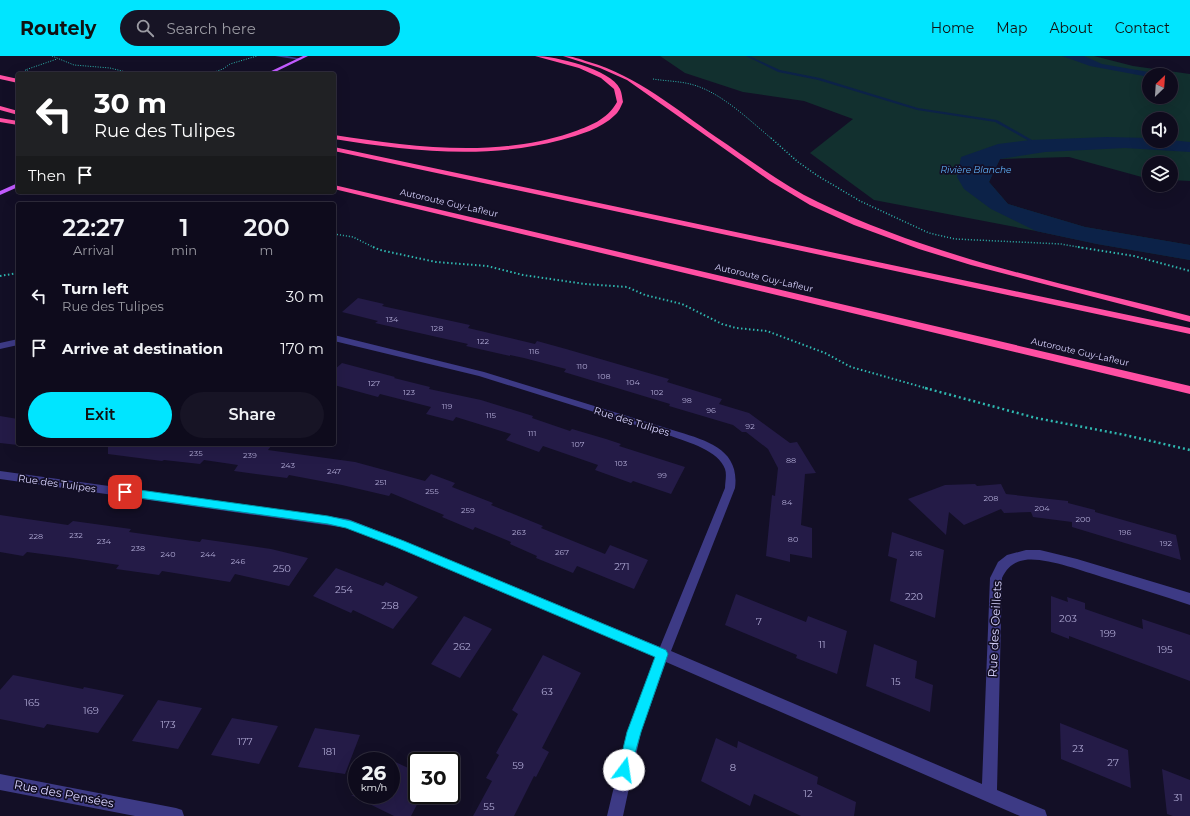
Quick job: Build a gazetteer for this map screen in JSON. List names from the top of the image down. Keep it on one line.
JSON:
{"streets":{"highway":["Autoroute Guy-Lafleur"],"street":["Rue des Tulipes","Rue des Oeillets","Rue des Pensées"]},"water":["Rivière Blanche"],"house_numbers":["134","128","122","116","110","108","104","127","123","102","98","119","96","115","92","111","107","235","239","88","103","243","247","99","251","255","208","84","204","259","200","263","196","232","228","80","234","192","238","267","216","240","244","246","271","250","254","220","258","203","7","199","11","262","195","15","63","165","169","173","177","23","181","27","59","8","12","31","55"],"north":"top right","page":{"header":"Routely","search":"Search here","nav":["Home","Map","About","Contact"],"turn":["30 m","Rue des Tulipes"],"then":"Then","eta":["22:27","Arrival","1","min","200","m"],"list":[{"name":"Turn left","note":"Rue des Tulipes","value":"30 m"},{"name":"Arrive at destination","value":"170 m"}],"buttons":["Exit","Share"],"speed":"26 km/h","limit":"30"}}
